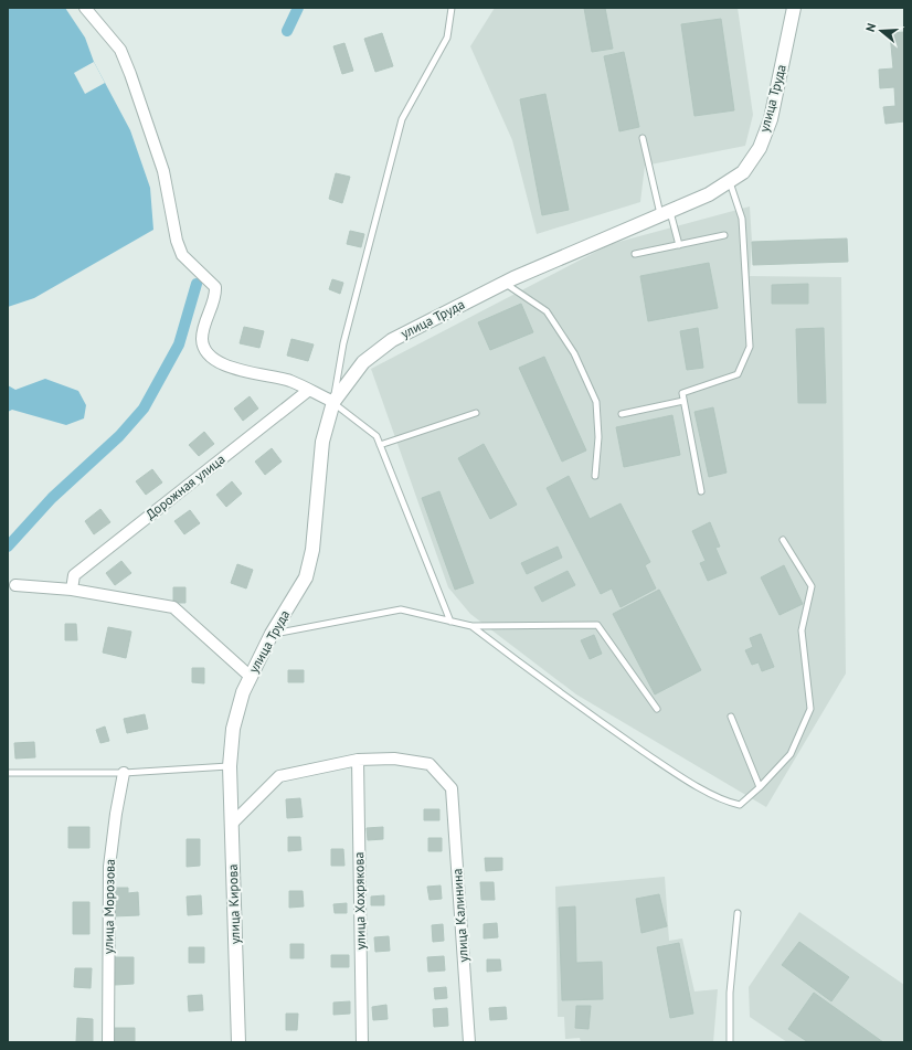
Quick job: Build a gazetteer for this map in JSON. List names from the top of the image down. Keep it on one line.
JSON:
{"streets":{"street":["улица Труда","Дорожная улица","улица Хохрякова","улица Кирова","улица Морозова","улица Калинина"]},"crossings":[["улица Труда","улица Кирова"],["улица Хохрякова","улица Калинина"]],"north":"left"}
